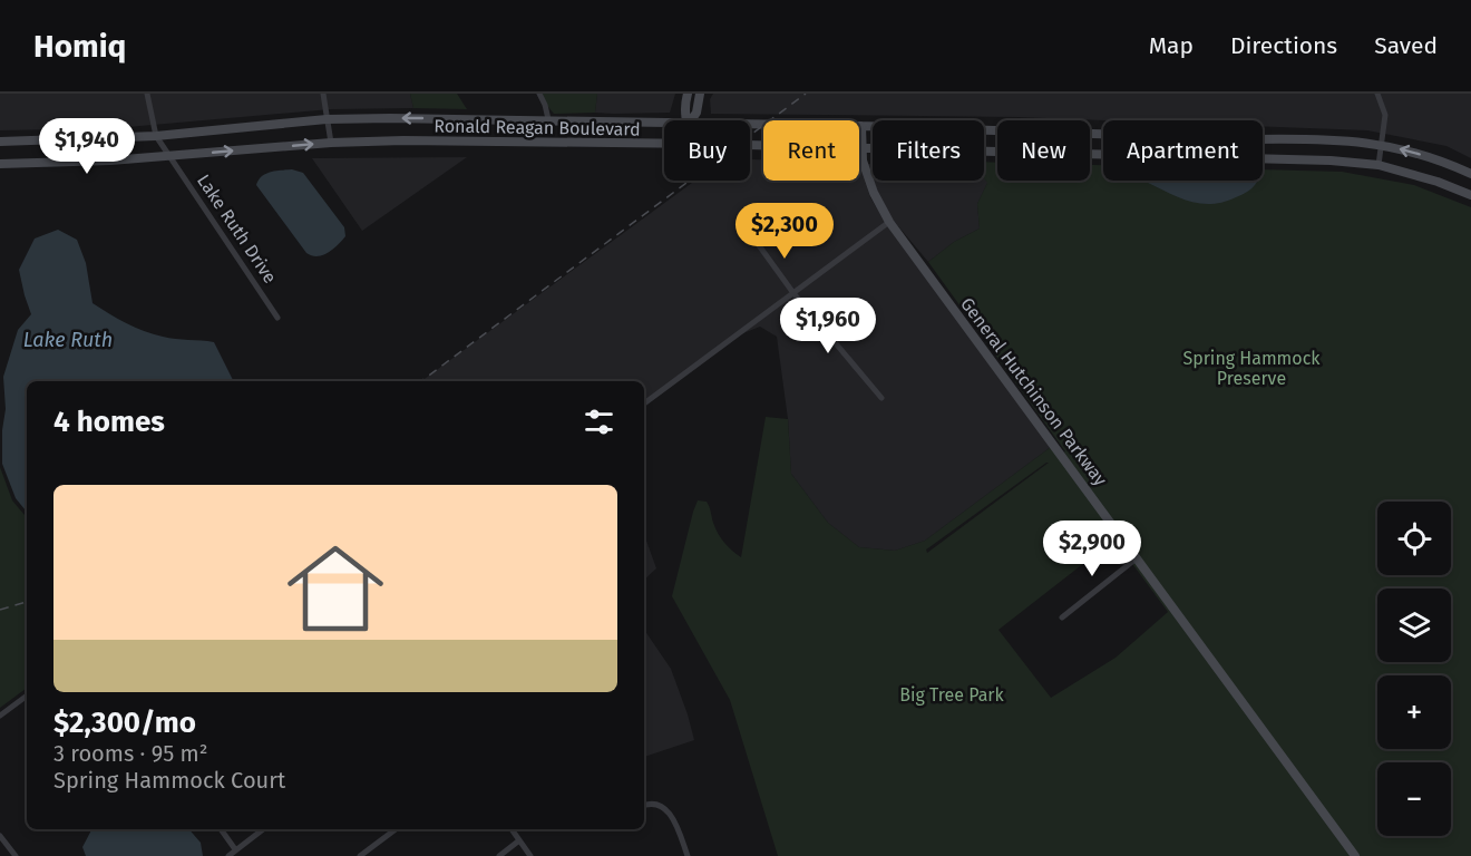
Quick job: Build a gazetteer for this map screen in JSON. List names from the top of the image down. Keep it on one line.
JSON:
{"streets":{"main road":["Ronald Reagan Boulevard","General Hutchinson Parkway"],"street":["Lake Ruth Drive"]},"crossings":[["Ronald Reagan Boulevard","Lake Ruth Drive"],["Ronald Reagan Boulevard","General Hutchinson Parkway"]],"water":["Lake Ruth"],"parks":["Spring Hammock Preserve","Big Tree Park"],"page":{"header":"Homiq","nav":["Map","Directions","Saved"],"price":["$1,940","$2,300","$1,960","$2,900"],"chip":["Buy","Rent","Filters","New","Apartment"],"heading":"4 homes","list":[{"name":"$2,300/mo","note":"3 rooms · 95 m² · Spring Hammock Court"}],"map_buttons":["+","−"]}}
